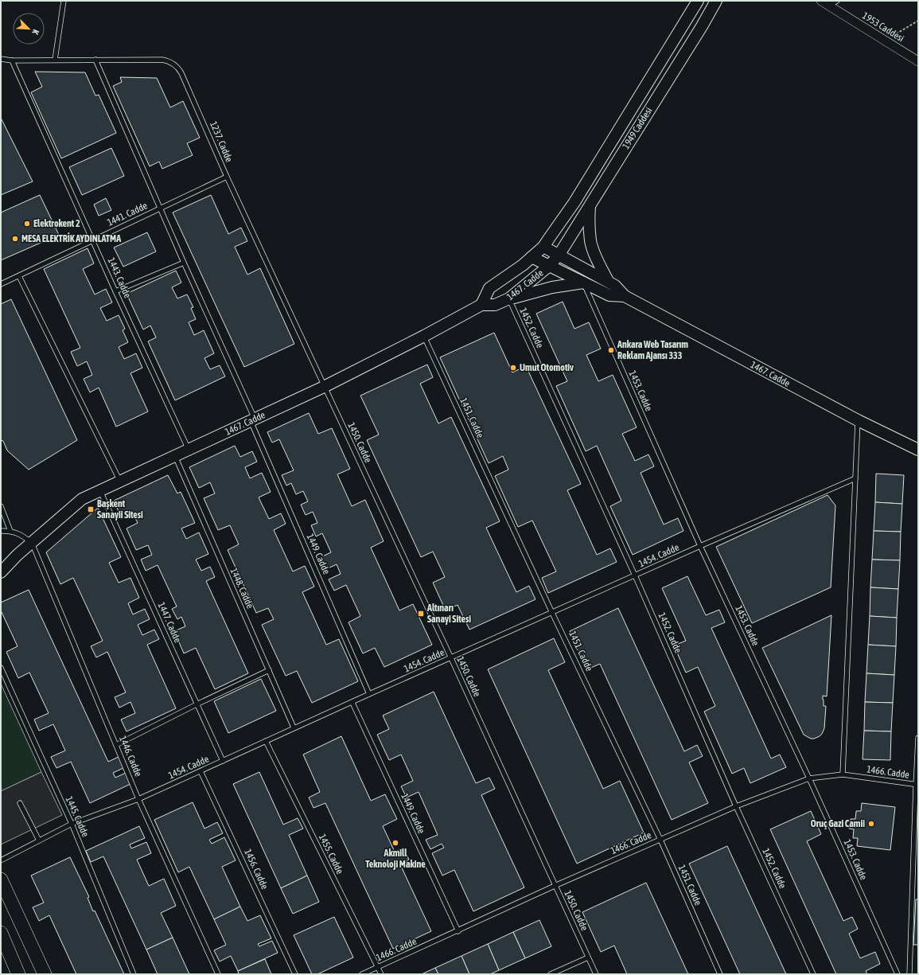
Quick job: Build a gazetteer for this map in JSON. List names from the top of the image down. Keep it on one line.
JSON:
{"streets":{"street":["1953 Caddesi","1949 Caddesi","1467. Cadde"],"lane":["1237. Cadde","1441. Cadde","1443. Cadde","1452. Cadde","1453. Cadde","1451. Cadde","1450. Cadde","1449. Cadde","1454. Cadde","1448. Cadde","1447. Cadde","1446. Cadde","1466. Cadde","1445. Cadde","1455. Cadde","1456. Cadde"]},"crossings":[["1949 Caddesi","1467. Cadde"],["1237. Cadde","1441. Cadde"],["1237. Cadde","1443. Cadde"],["1237. Cadde","1467. Cadde"],["1237. Cadde","1450. Cadde"],["1237. Cadde","1449. Cadde"],["1441. Cadde","1443. Cadde"],["1441. Cadde","1449. Cadde"],["1443. Cadde","1467. Cadde"],["1467. Cadde","1452. Cadde"],["1467. Cadde","1453. Cadde"],["1467. Cadde","1451. Cadde"],["1467. Cadde","1450. Cadde"],["1467. Cadde","1449. Cadde"],["1467. Cadde","1448. Cadde"],["1467. Cadde","1447. Cadde"],["1467. Cadde","1446. Cadde"],["1452. Cadde","1454. Cadde"],["1452. Cadde","1466. Cadde"],["1453. Cadde","1454. Cadde"],["1453. Cadde","1466. Cadde"],["1451. Cadde","1454. Cadde"],["1451. Cadde","1466. Cadde"],["1450. Cadde","1454. Cadde"],["1450. Cadde","1466. Cadde"],["1449. Cadde","1454. Cadde"],["1449. Cadde","1466. Cadde"],["1454. Cadde","1448. Cadde"],["1454. Cadde","1447. Cadde"],["1454. Cadde","1446. Cadde"],["1454. Cadde","1445. Cadde"],["1454. Cadde","1455. Cadde"],["1454. Cadde","1456. Cadde"],["1466. Cadde","1455. Cadde"]],"places":{"other":["Elektrokent 2","MESA ELEKTRİK AYDINLATMA","Ankara Web Tasarım Reklam Ajansı 333","Umut Otomotiv","Oruç Gazi Camii","Akmill Teknoloji Makine"],"transit":["Başkent Sanayii Sitesi","Altınarı Sanayi Sitesi"]},"north":"bottom right"}
